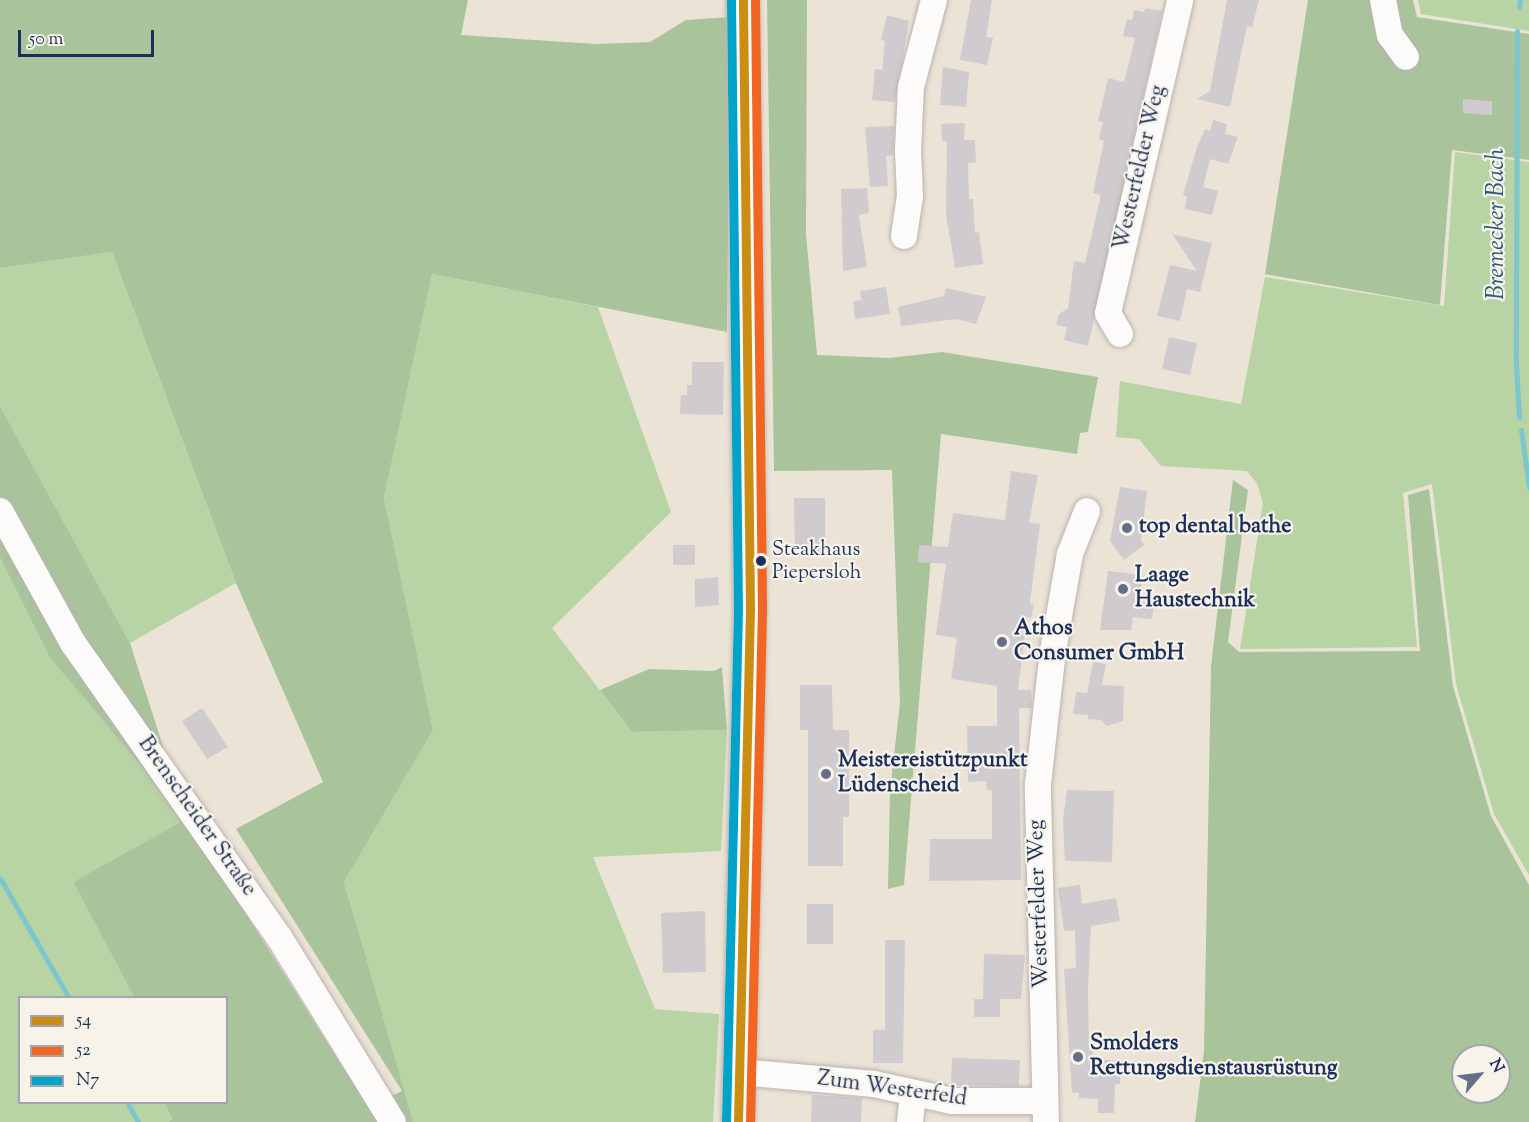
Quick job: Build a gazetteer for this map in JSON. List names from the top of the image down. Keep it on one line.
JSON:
{"streets":{"street":["Westerfelder Weg","Brenscheider Straße","Zum Westerfeld"]},"crossings":[["Westerfelder Weg","Zum Westerfeld"]],"water":["Bremecker Bach"],"places":["top dental bathe","Steakhaus Piepersloh","Laage Haustechnik","Athos Consumer GmbH","Meistereistützpunkt Lüdenscheid","Smolders Rettungsdienstausrüstung"],"lines":["transit line 54","transit line 52","transit line N7"],"legend":["54","52","N7"],"scale_bar":"50 m","north":"top right"}
